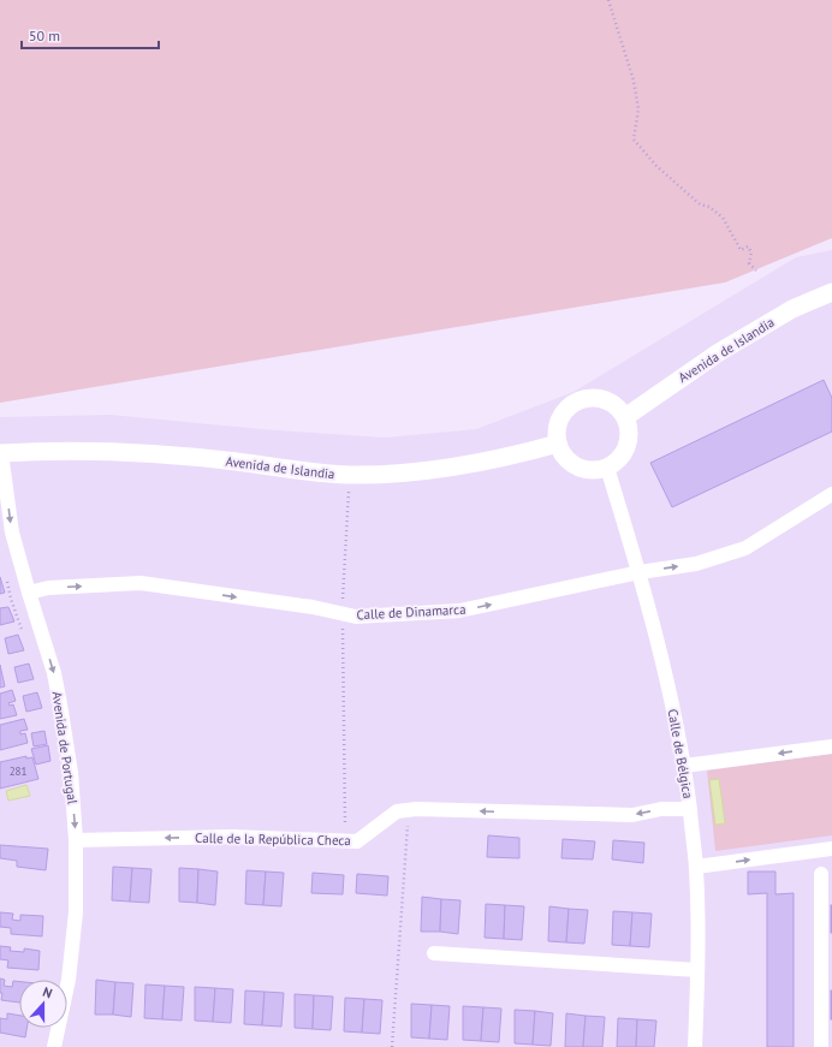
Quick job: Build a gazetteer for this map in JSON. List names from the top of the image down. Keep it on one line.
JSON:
{"streets":{"street":["Avenida de Islandia","Calle de Dinamarca","Avenida de Portugal","Calle de Bélgica","Calle de la República Checa"]},"crossings":[["Avenida de Islandia","Avenida de Portugal"],["Avenida de Islandia","Calle de Bélgica"],["Calle de Dinamarca","Avenida de Portugal"],["Calle de Dinamarca","Calle de Bélgica"],["Avenida de Portugal","Calle de la República Checa"],["Calle de Bélgica","Calle de la República Checa"]],"one_way":["Calle de Dinamarca","Avenida de Portugal","Calle de la República Checa"],"house_numbers":["281"],"scale_bar":"50 m","north":"top"}
